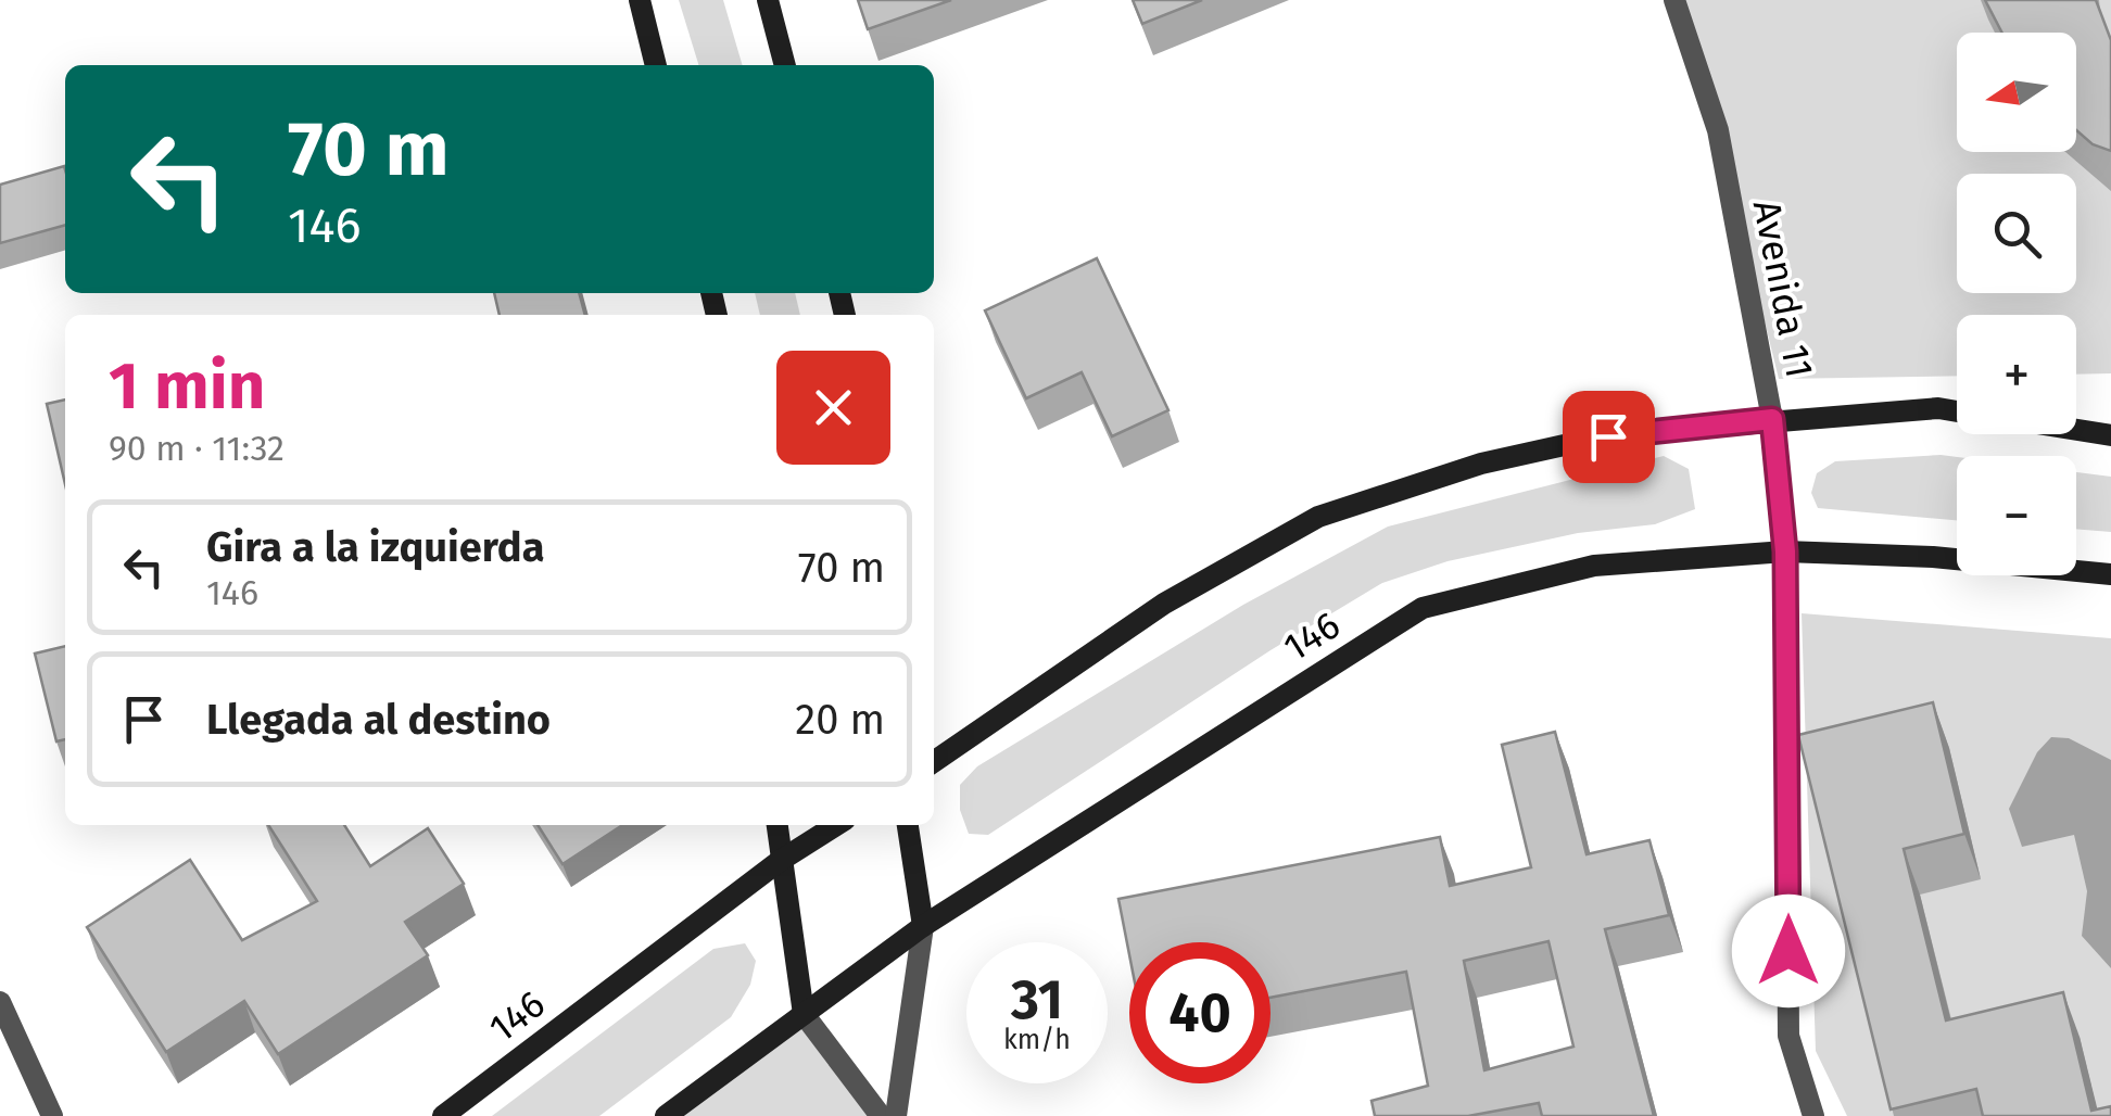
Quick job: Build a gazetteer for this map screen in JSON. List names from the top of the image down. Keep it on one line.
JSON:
{"streets":{"main road":["146"],"street":["Avenida 11"]},"crossings":[["Avenida 11","146"]],"north":"left","page":{"map_buttons":["+","−"],"turn":["70 m","146"],"heading":["1 min","90 m · 11:32"],"list":[{"name":"Gira a la izquierda","note":"146","value":"70 m"},{"name":"Llegada al destino","value":"20 m"}],"speed":"31 km/h","limit":"40"}}
